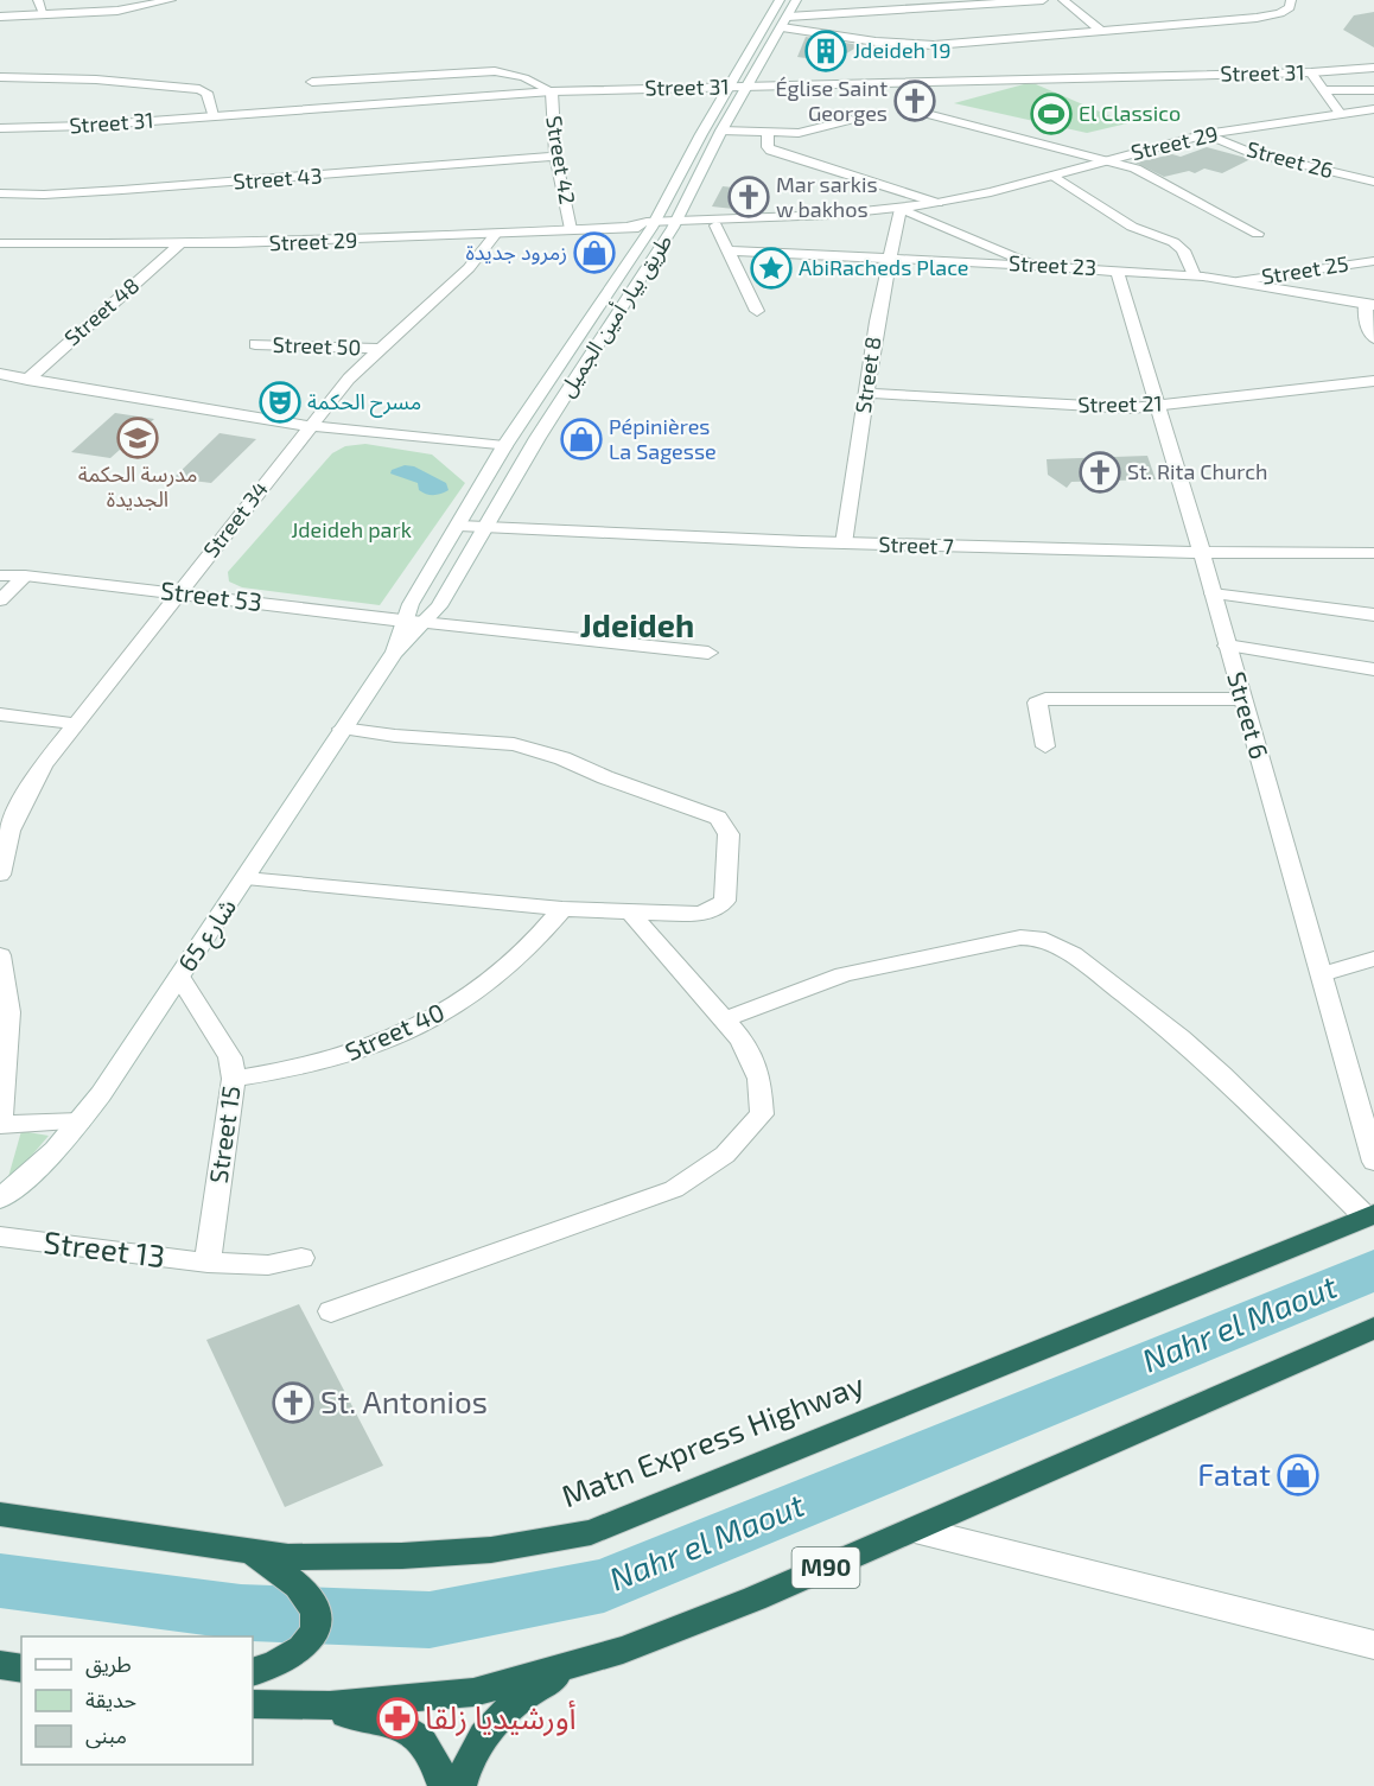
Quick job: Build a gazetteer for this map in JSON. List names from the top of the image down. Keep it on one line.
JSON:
{"streets":{"highway":["Matn Express Highway","M90"],"street":["Street 31","Street 29","Street 42","Street 26","Street 43","Street 23","Street 25","Street 48","طريق بيار أمين الجميل","Street 50","Street 8","Street 21","Street 34","Street 7","Street 53","Street 6","شارع 65","Street 40","Street 15","Street 13"]},"crossings":[["Street 31","Street 42"],["Street 31","طريق بيار أمين الجميل"],["Street 29","Street 42"],["Street 29","Street 26"],["Street 29","Street 48"],["Street 29","طريق بيار أمين الجميل"],["Street 29","Street 8"],["Street 29","Street 34"],["Street 42","Street 43"],["Street 23","Street 25"],["Street 23","Street 8"],["Street 23","Street 6"],["طريق بيار أمين الجميل","Street 7"],["طريق بيار أمين الجميل","Street 53"],["طريق بيار أمين الجميل","شارع 65"],["Street 50","Street 34"],["Street 8","Street 21"],["Street 8","Street 7"],["Street 21","Street 6"],["Street 34","Street 53"],["Street 7","Street 6"],["Street 53","شارع 65"],["شارع 65","Street 15"],["Street 40","Street 15"],["Street 15","Street 13"]],"districts":["Jdeideh"],"water":["Nahr el Maout"],"parks":["Jdeideh park"],"places":{"building":["Jdeideh 19"],"church":["Église Saint Georges","Mar sarkis w bakhos","St. Rita Church","St. Antonios"],"sports":["El Classico"],"shop":["زمرود جديدة","Pépinières La Sagesse","Fatat"],"place":["AbiRacheds Place"],"theatre":["مسرح الحكمة"],"school or university":["مدرسة الحكمة الجديدة"],"pharmacy":["أورشيديا زلقا"]},"legend":["طريق","حديقة","مبنى"]}
